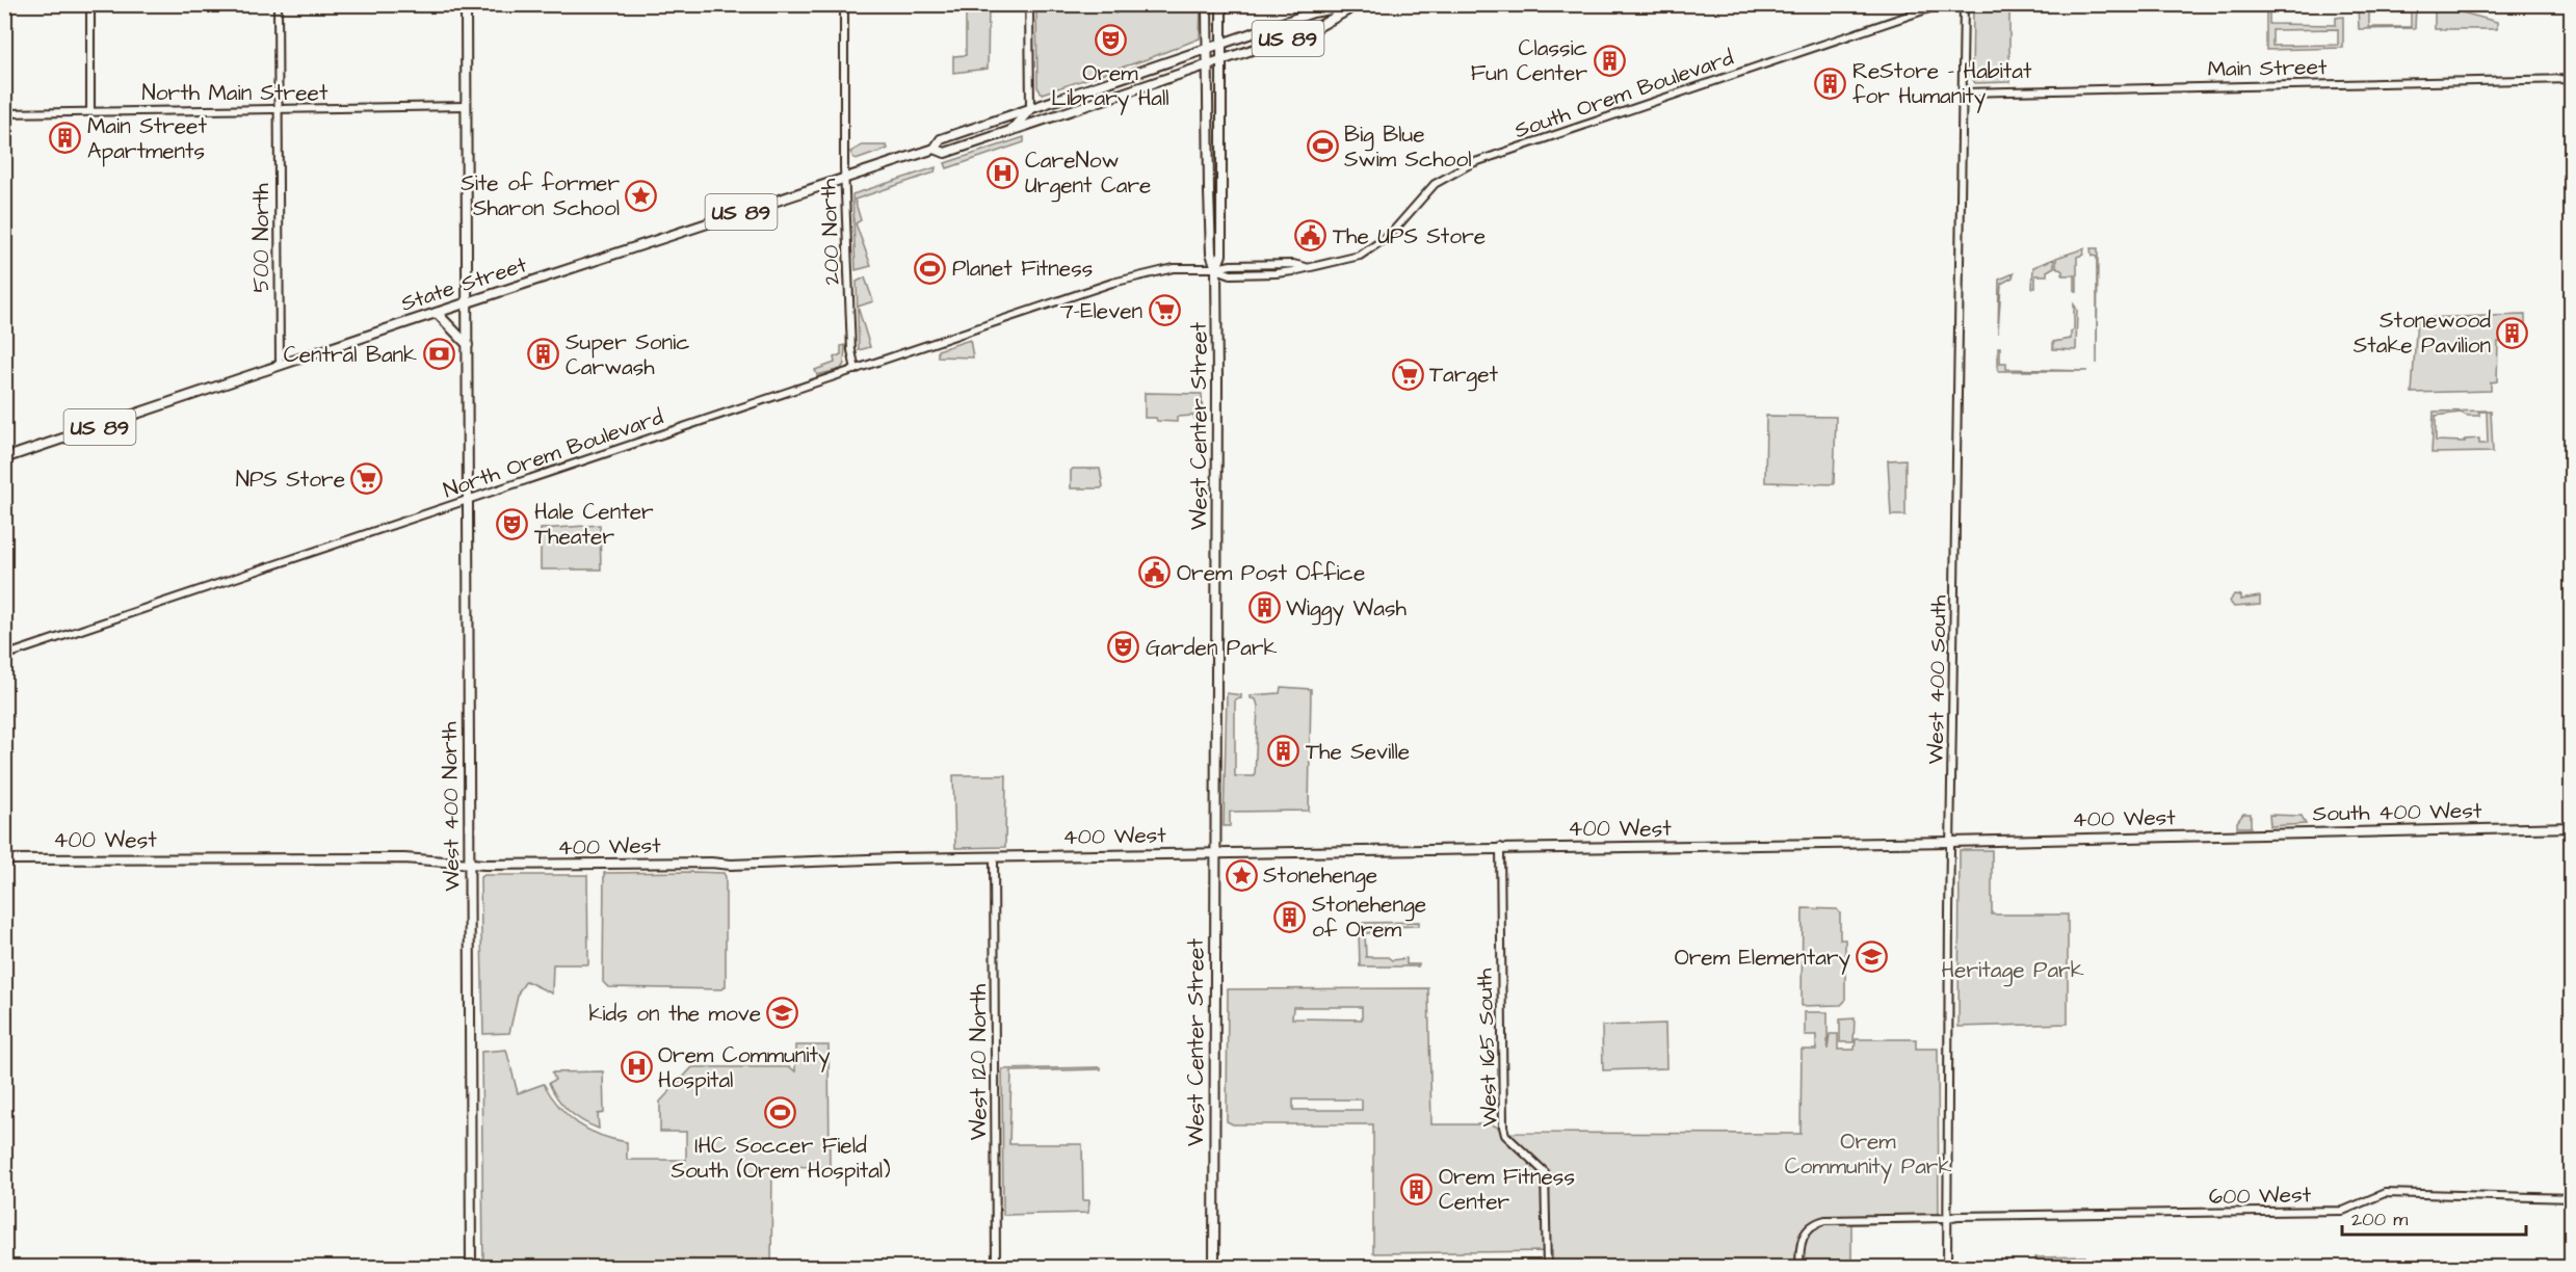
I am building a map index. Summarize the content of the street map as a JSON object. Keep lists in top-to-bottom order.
{
  "streets": {
    "main road": [
      "US 89",
      "State Street",
      "West Center Street",
      "West 400 North",
      "South 400 West",
      "400 West"
    ],
    "street": [
      "Main Street",
      "North Main Street",
      "South Orem Boulevard",
      "200 North",
      "500 North",
      "North Orem Boulevard",
      "West 400 South",
      "West 165 South",
      "West 120 North",
      "600 West"
    ]
  },
  "crossings": [
    ["Main Street", "West 400 South"],
    ["North Main Street", "500 North"],
    ["North Main Street", "West 400 North"],
    ["South Orem Boulevard", "West Center Street"],
    ["South Orem Boulevard", "North Orem Boulevard"],
    ["200 North", "State Street"],
    ["200 North", "North Orem Boulevard"],
    ["500 North", "State Street"],
    ["State Street", "West Center Street"],
    ["State Street", "West 400 North"],
    ["West Center Street", "North Orem Boulevard"],
    ["West Center Street", "400 West"],
    ["North Orem Boulevard", "West 400 North"],
    ["West 400 South", "400 West"],
    ["West 400 South", "600 West"],
    ["West 400 North", "400 West"],
    ["South 400 West", "400 West"],
    ["400 West", "West 165 South"],
    ["400 West", "West 120 North"]
  ],
  "parks": ["Heritage Park", "Orem Community Park"],
  "places": {
    "theatre": ["Orem Library Hall", "Hale Center Theater", "Garden Park"],
    "building": [
      "Classic Fun Center",
      "ReStore - Habitat for Humanity",
      "Main Street Apartments",
      "Stonewood Stake Pavilion",
      "Super Sonic Carwash",
      "Wiggy Wash",
      "The Seville",
      "Stonehenge of Orem",
      "Orem Fitness Center"
    ],
    "sports": ["Big Blue Swim School", "Planet Fitness", "IHC Soccer Field South (Orem Hospital)"],
    "hospital": ["CareNow Urgent Care", "Orem Community Hospital"],
    "place": ["Site of former Sharon School", "Stonehenge"],
    "public building": ["The UPS Store", "Orem Post Office"],
    "supermarket": ["7-Eleven", "Target", "NPS Store"],
    "bank": ["Central Bank"],
    "school or university": ["Orem Elementary", "kids on the move"]
  },
  "scale_bar": "200 m"
}
